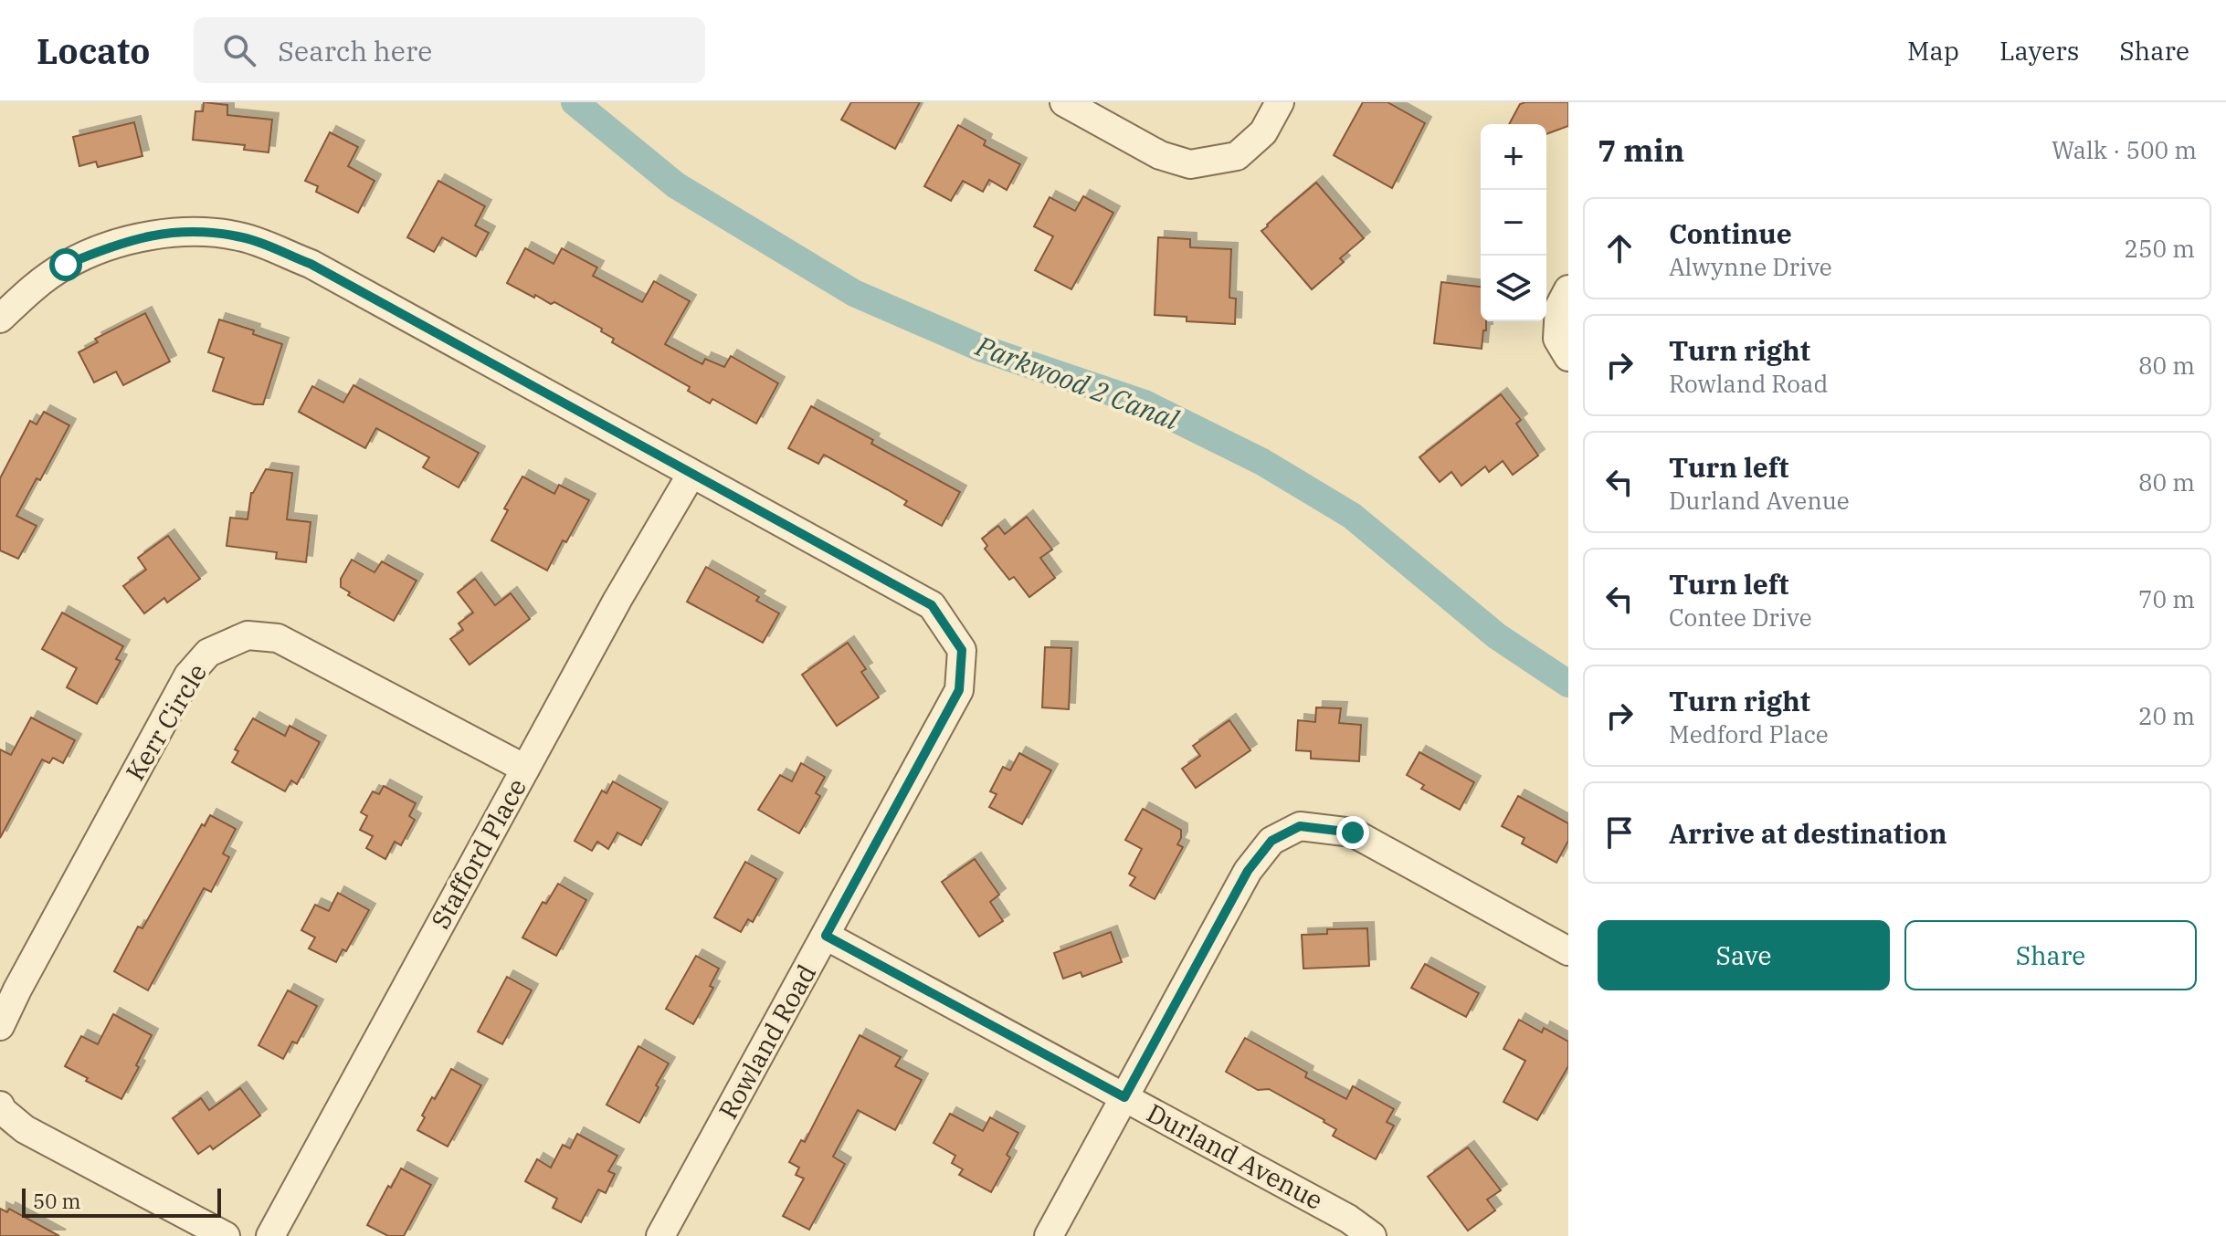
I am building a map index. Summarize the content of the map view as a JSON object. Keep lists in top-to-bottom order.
{
  "streets": {
    "street": [
      "Kerr Circle",
      "Stafford Place",
      "Rowland Road",
      "Durland Avenue"
    ]
  },
  "crossings": [
    ["Kerr Circle", "Stafford Place"],
    ["Stafford Place", "Rowland Road"],
    ["Rowland Road", "Durland Avenue"]
  ],
  "water": ["Parkwood 2 Canal"],
  "scale_bar": "50 m",
  "page": {
    "header": "Locato",
    "search": "Search here",
    "nav": ["Map", "Layers", "Share"],
    "heading": ["7 min", "Walk · 500 m"],
    "map_buttons": ["+", "−"],
    "list": [
      ["Continue", "Alwynne Drive", "250 m"],
      ["Turn right", "Rowland Road", "80 m"],
      ["Turn left", "Durland Avenue", "80 m"],
      ["Turn left", "Contee Drive", "70 m"],
      ["Turn right", "Medford Place", "20 m"],
      "Arrive at destination"
    ],
    "buttons": ["Save", "Share"],
    "scale": "50 m"
  }
}
